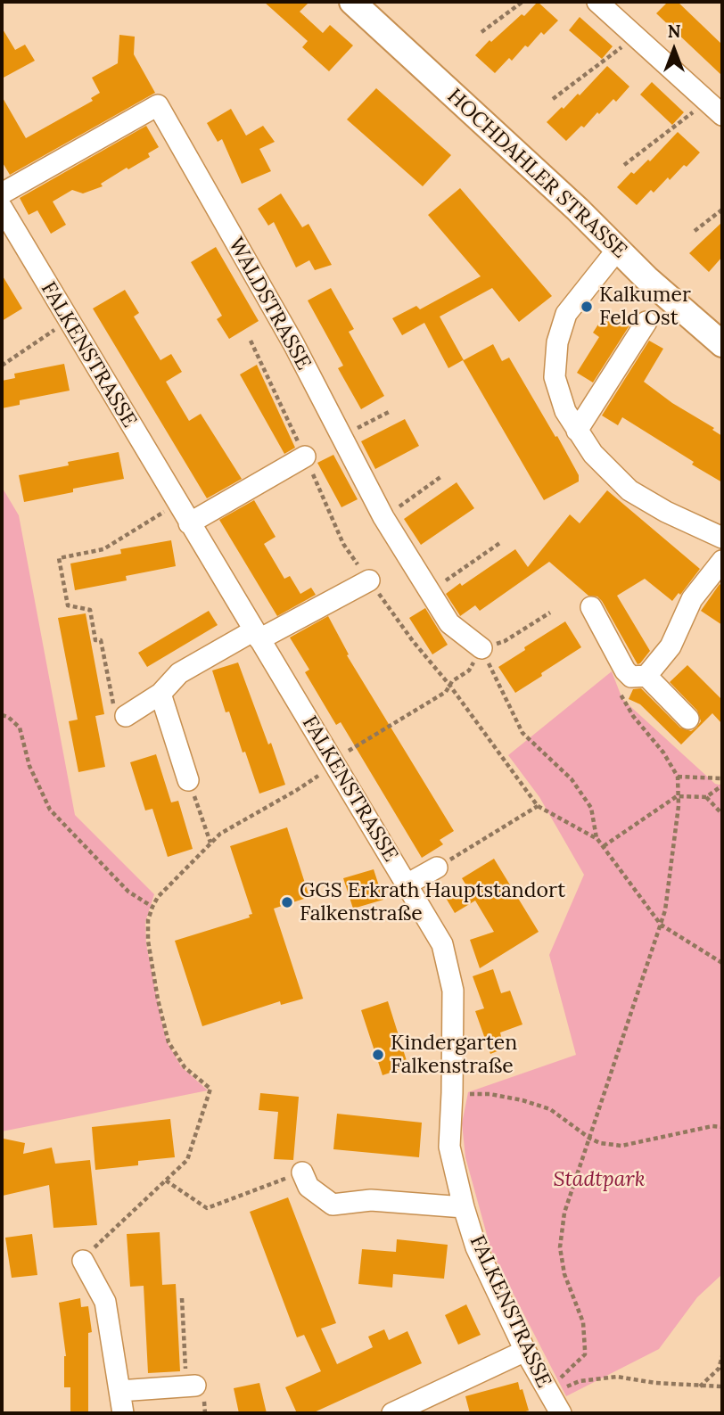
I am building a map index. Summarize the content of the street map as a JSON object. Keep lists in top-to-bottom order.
{
  "streets": {
    "main road": ["HOCHDAHLER STRASSE"],
    "street": ["WALDSTRASSE", "FALKENSTRASSE"]
  },
  "parks": ["Stadtpark"],
  "places": ["Kalkumer Feld Ost", "GGS Erkrath Hauptstandort Falkenstraße", "Kindergarten Falkenstraße"],
  "north": "top"
}
